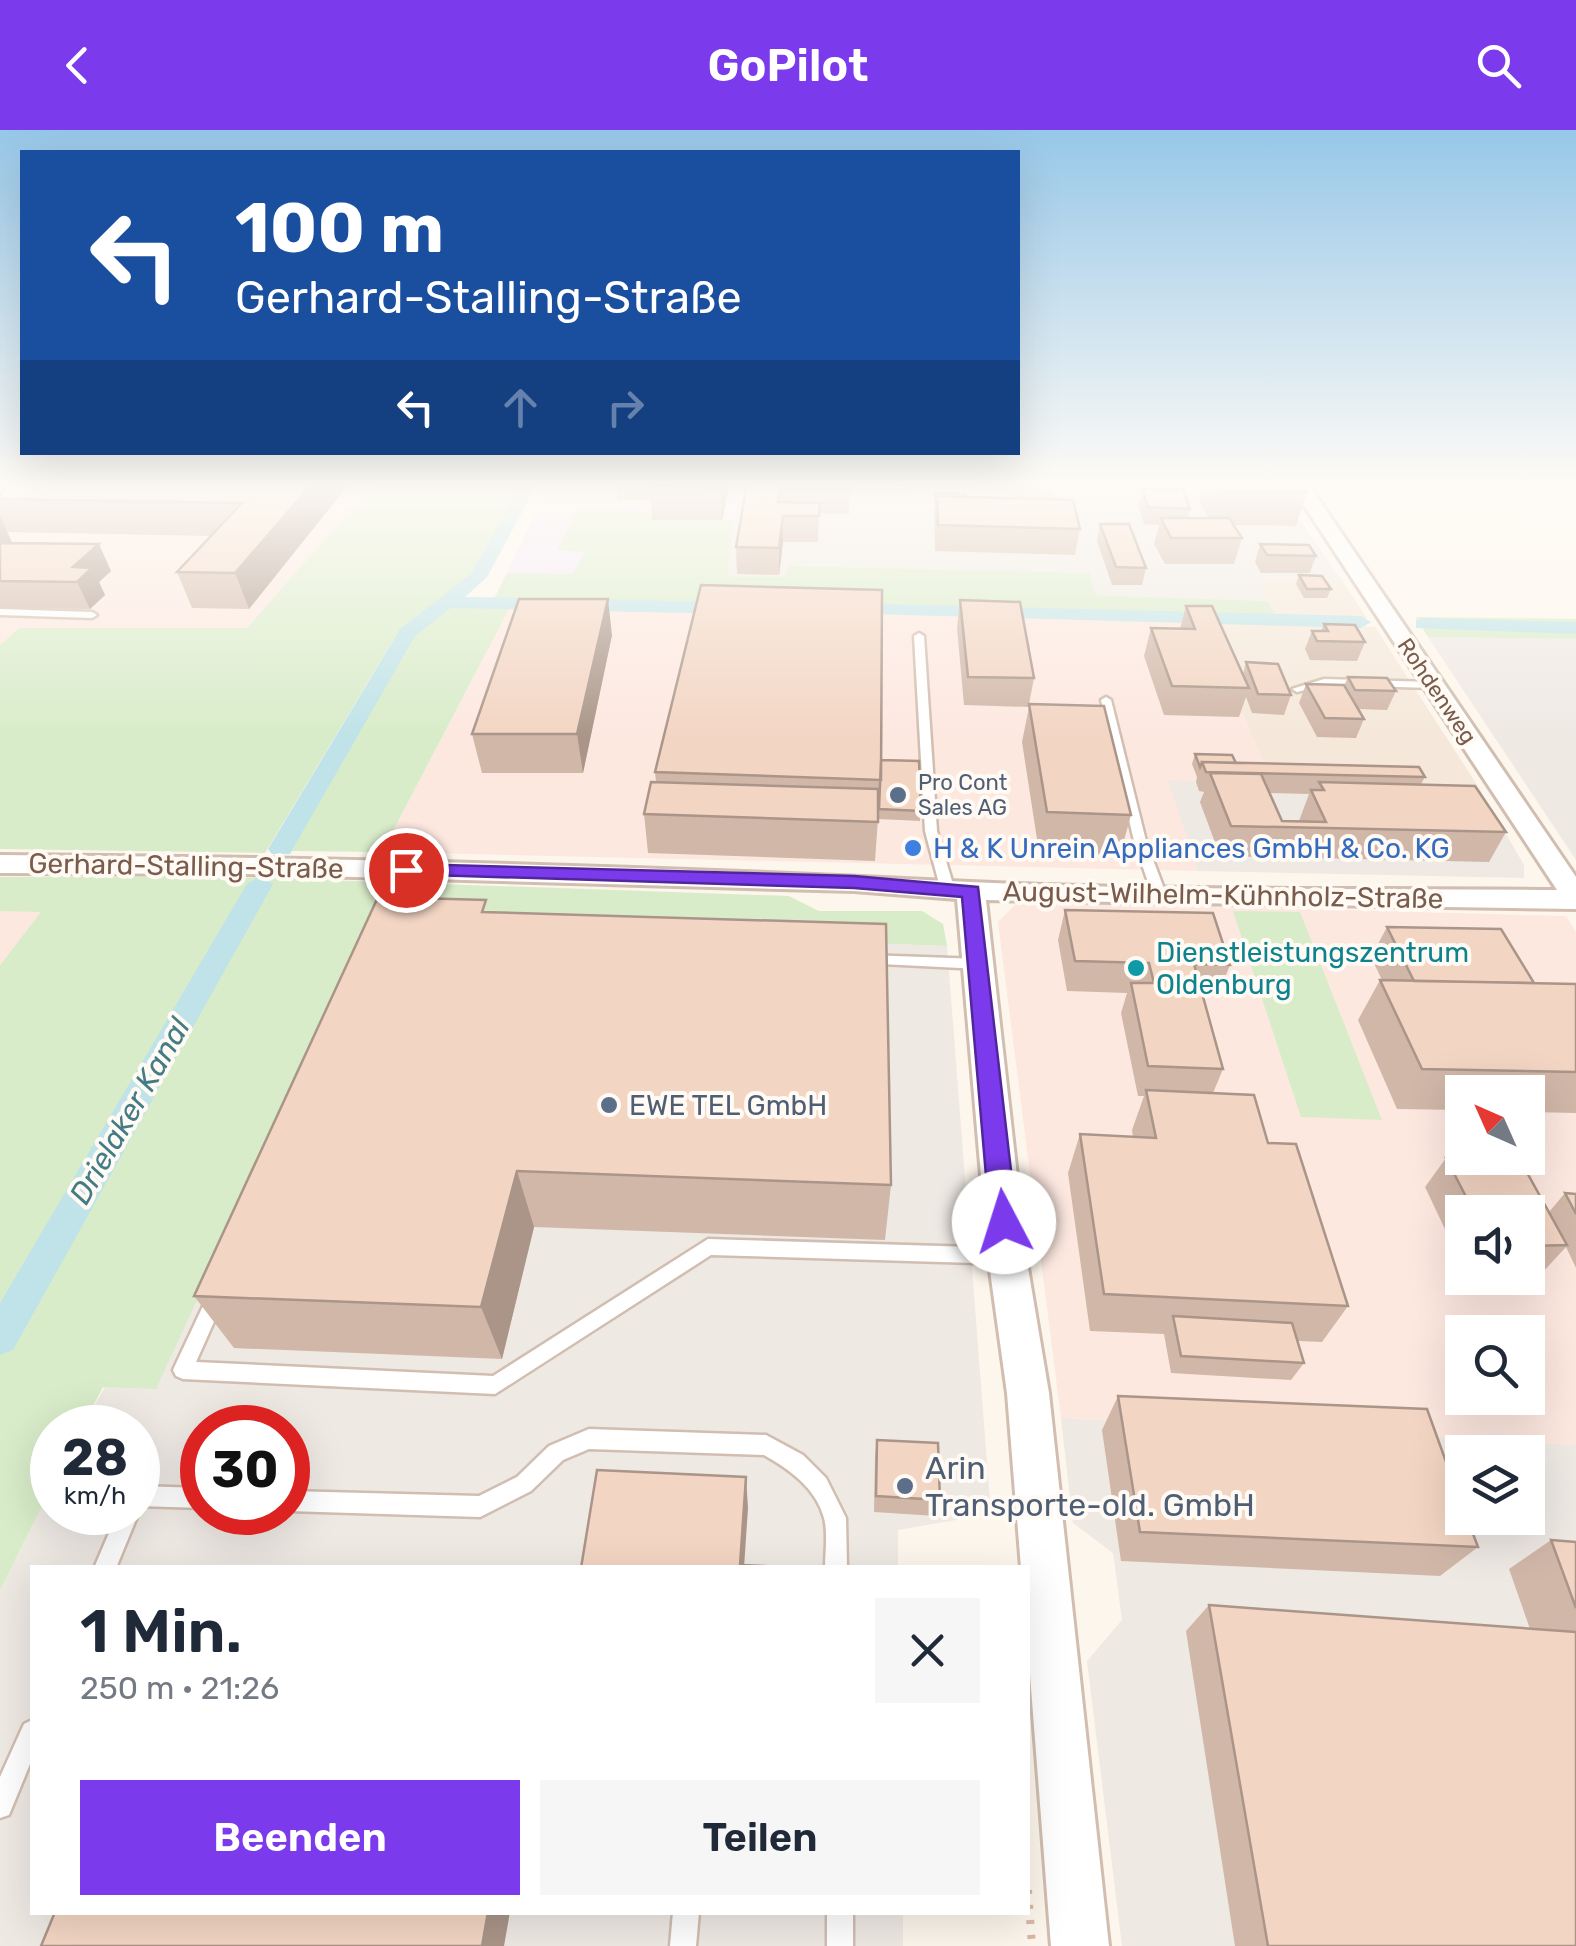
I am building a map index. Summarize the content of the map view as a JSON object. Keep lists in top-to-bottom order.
{
  "streets": {
    "street": ["Rohdenweg", "Gerhard-Stalling-Straße", "August-Wilhelm-Kühnholz-Straße"]
  },
  "crossings": [
    ["Rohdenweg", "August-Wilhelm-Kühnholz-Straße"],
    ["Gerhard-Stalling-Straße", "August-Wilhelm-Kühnholz-Straße"]
  ],
  "water": ["Drielaker Kanal"],
  "places": [
    "Pro Cont Sales AG",
    "H & K Unrein Appliances GmbH & Co. KG",
    "Dienstleistungszentrum Oldenburg",
    "EWE TEL GmbH",
    "Arin Transporte-old. GmbH"
  ],
  "north": "top left",
  "page": {
    "header": "GoPilot",
    "turn": ["100 m", "Gerhard-Stalling-Straße"],
    "speed": "28 km/h",
    "limit": "30",
    "heading": ["1 Min.", "250 m · 21:26"],
    "buttons": ["Beenden", "Teilen"]
  }
}
